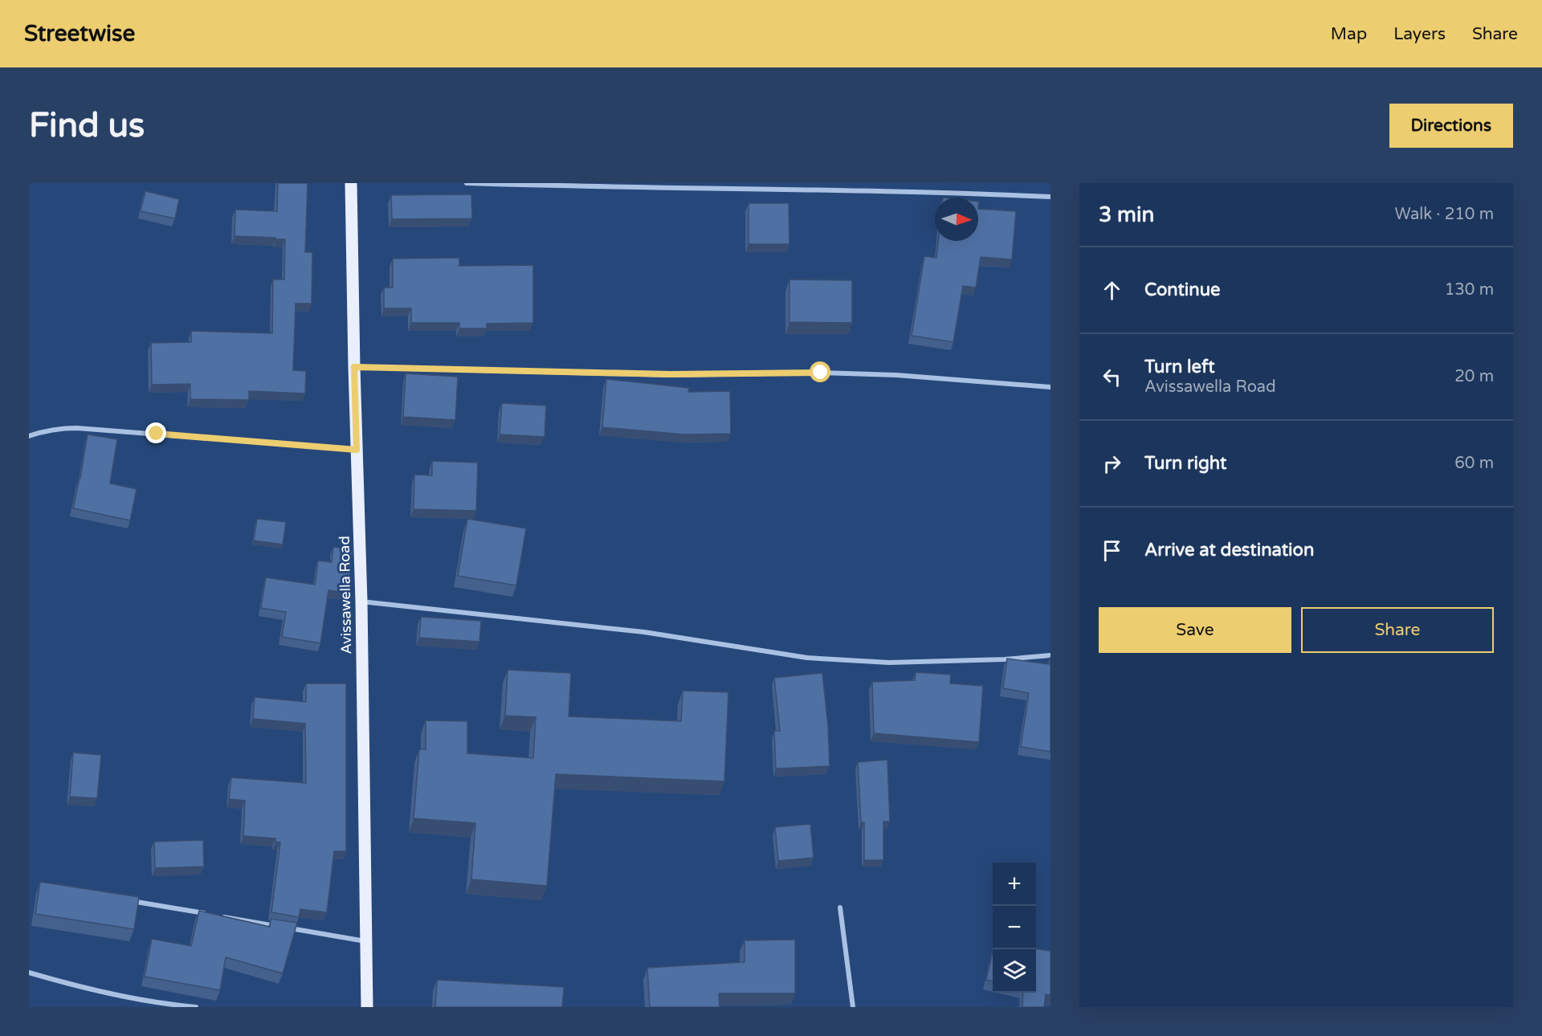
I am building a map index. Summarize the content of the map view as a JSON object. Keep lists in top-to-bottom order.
{
  "streets": {
    "main road": ["Avissawella Road"]
  },
  "north": "right",
  "page": {
    "header": "Streetwise",
    "nav": ["Map", "Layers", "Share"],
    "buttons": [
      "Directions",
      ["Save", "Share"]
    ],
    "title": "Find us",
    "heading": ["3 min", "Walk · 210 m"],
    "list": [
      ["Continue", "130 m"],
      ["Turn left", "Avissawella Road", "20 m"],
      ["Turn right", "60 m"],
      "Arrive at destination"
    ],
    "map_buttons": ["+", "−"]
  }
}
